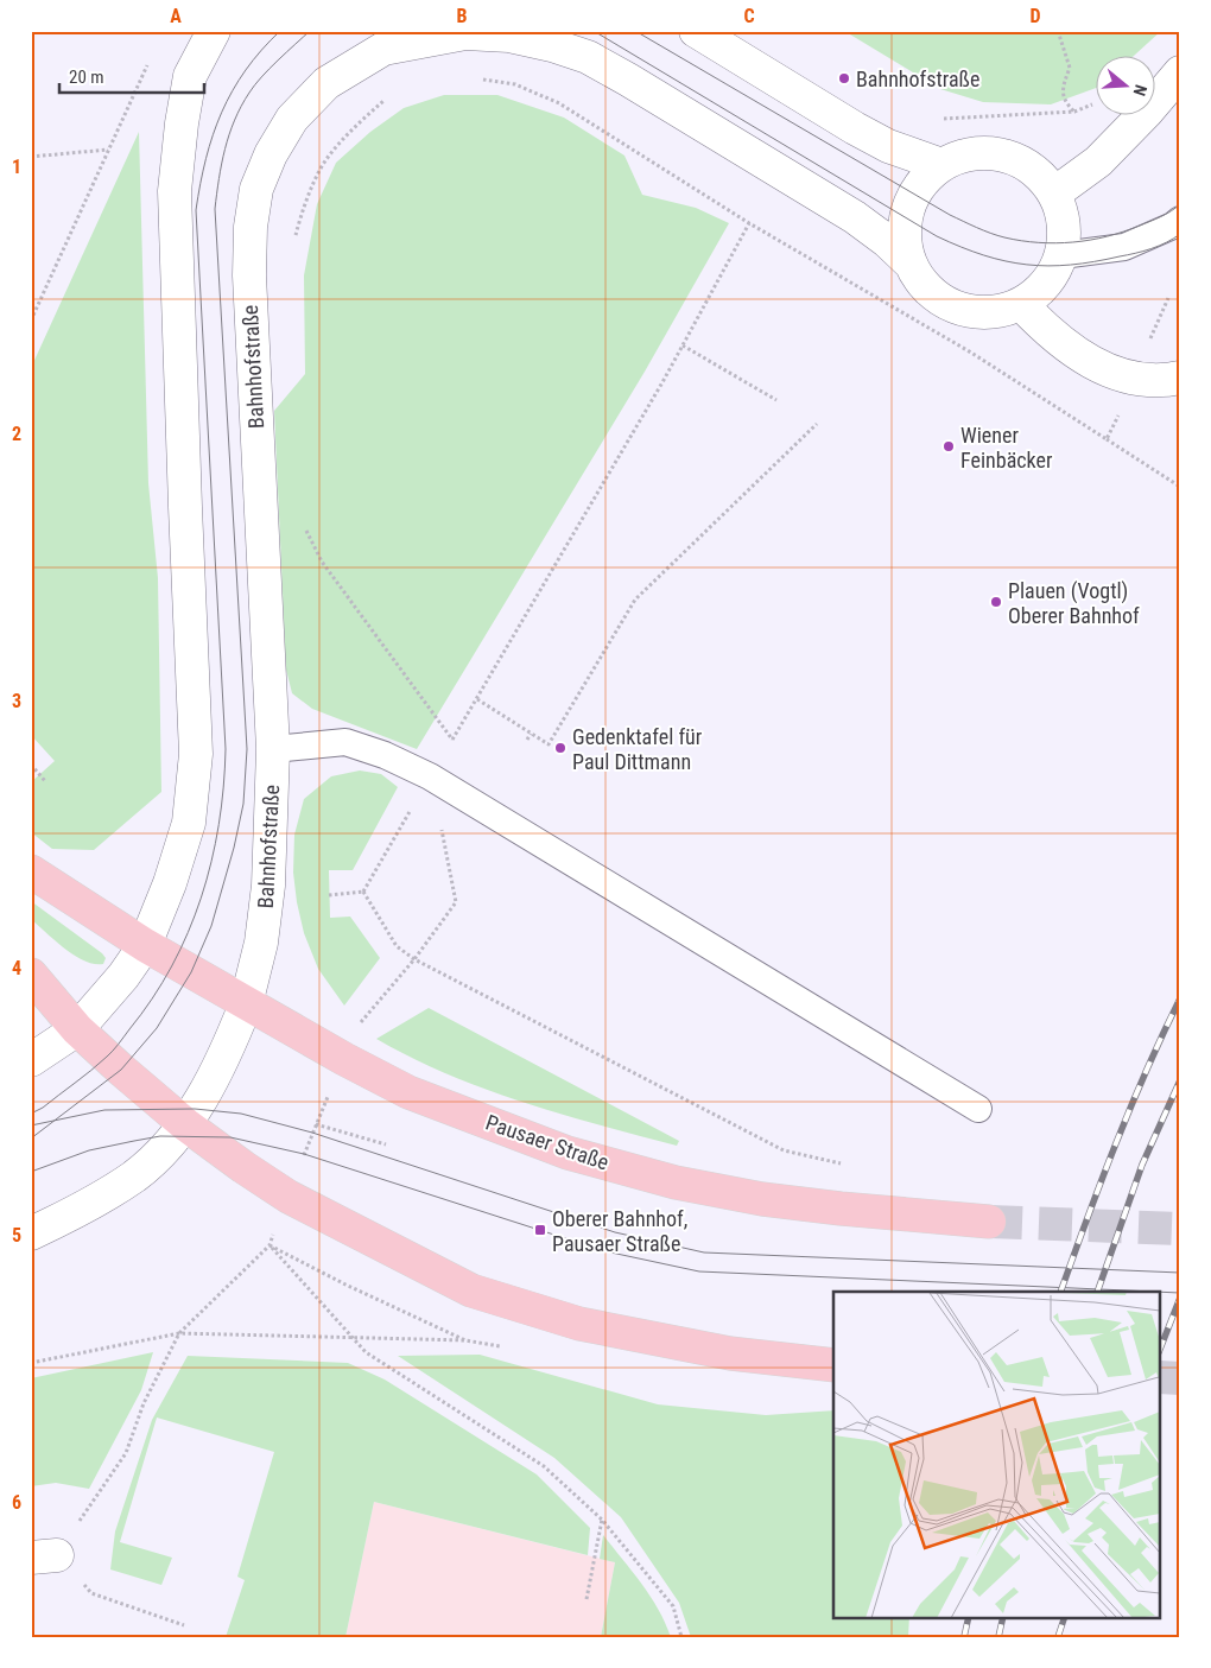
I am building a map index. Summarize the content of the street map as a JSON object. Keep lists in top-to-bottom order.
{
  "streets": {
    "main road": ["Pausaer Straße"],
    "street": ["Bahnhofstraße"]
  },
  "crossings": [
    ["Bahnhofstraße", "Pausaer Straße"]
  ],
  "places": {
    "other": [
      "Bahnhofstraße",
      "Wiener Feinbäcker",
      "Plauen (Vogtl) Oberer Bahnhof",
      "Gedenktafel für Paul Dittmann"
    ],
    "transit": ["Oberer Bahnhof, Pausaer Straße"]
  },
  "scale_bar": "20 m",
  "north": "right",
  "grid": {
    "columns": [
      "A",
      "B",
      "C",
      "D"
    ],
    "rows": [
      "1",
      "2",
      "3",
      "4",
      "5",
      "6"
    ]
  }
}
